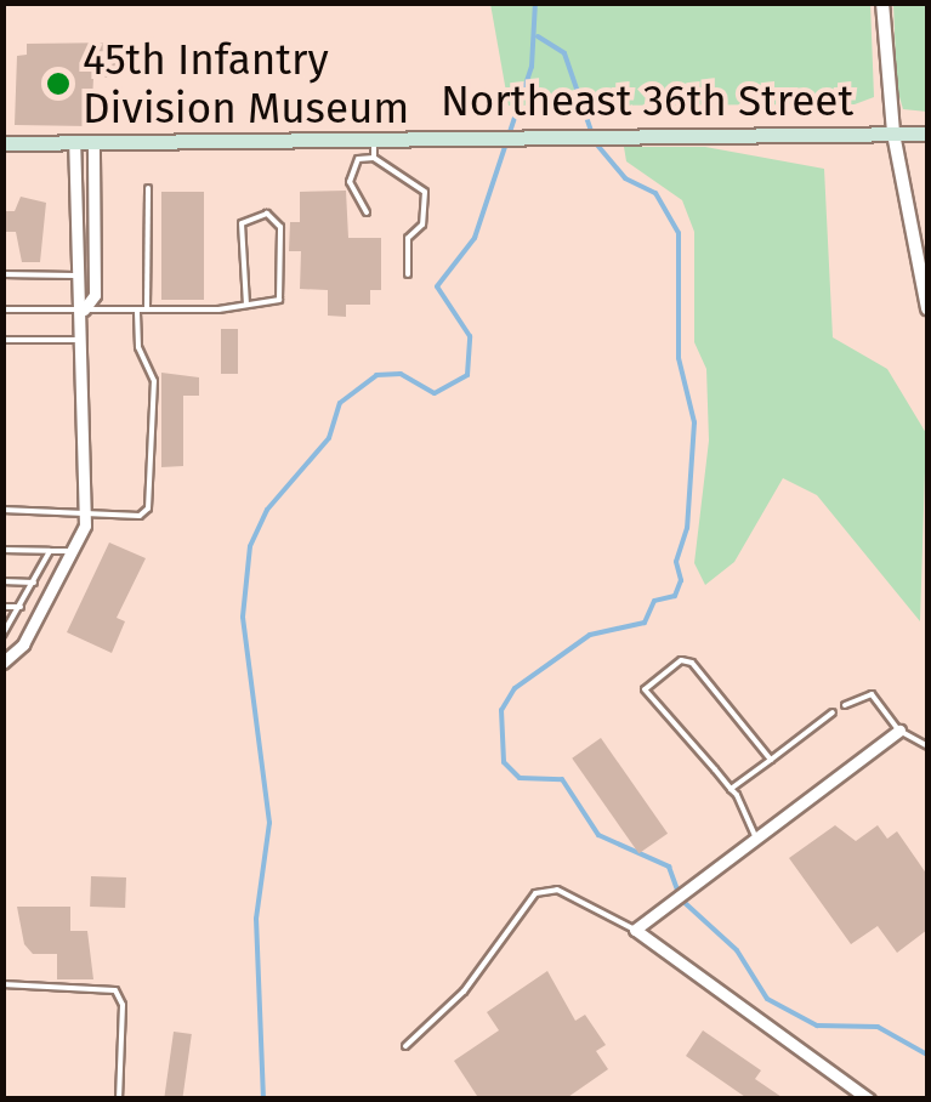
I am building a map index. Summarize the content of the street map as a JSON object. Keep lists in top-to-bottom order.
{
  "streets": {
    "main road": ["Northeast 36th Street"]
  },
  "places": ["45th Infantry Division Museum"]
}
